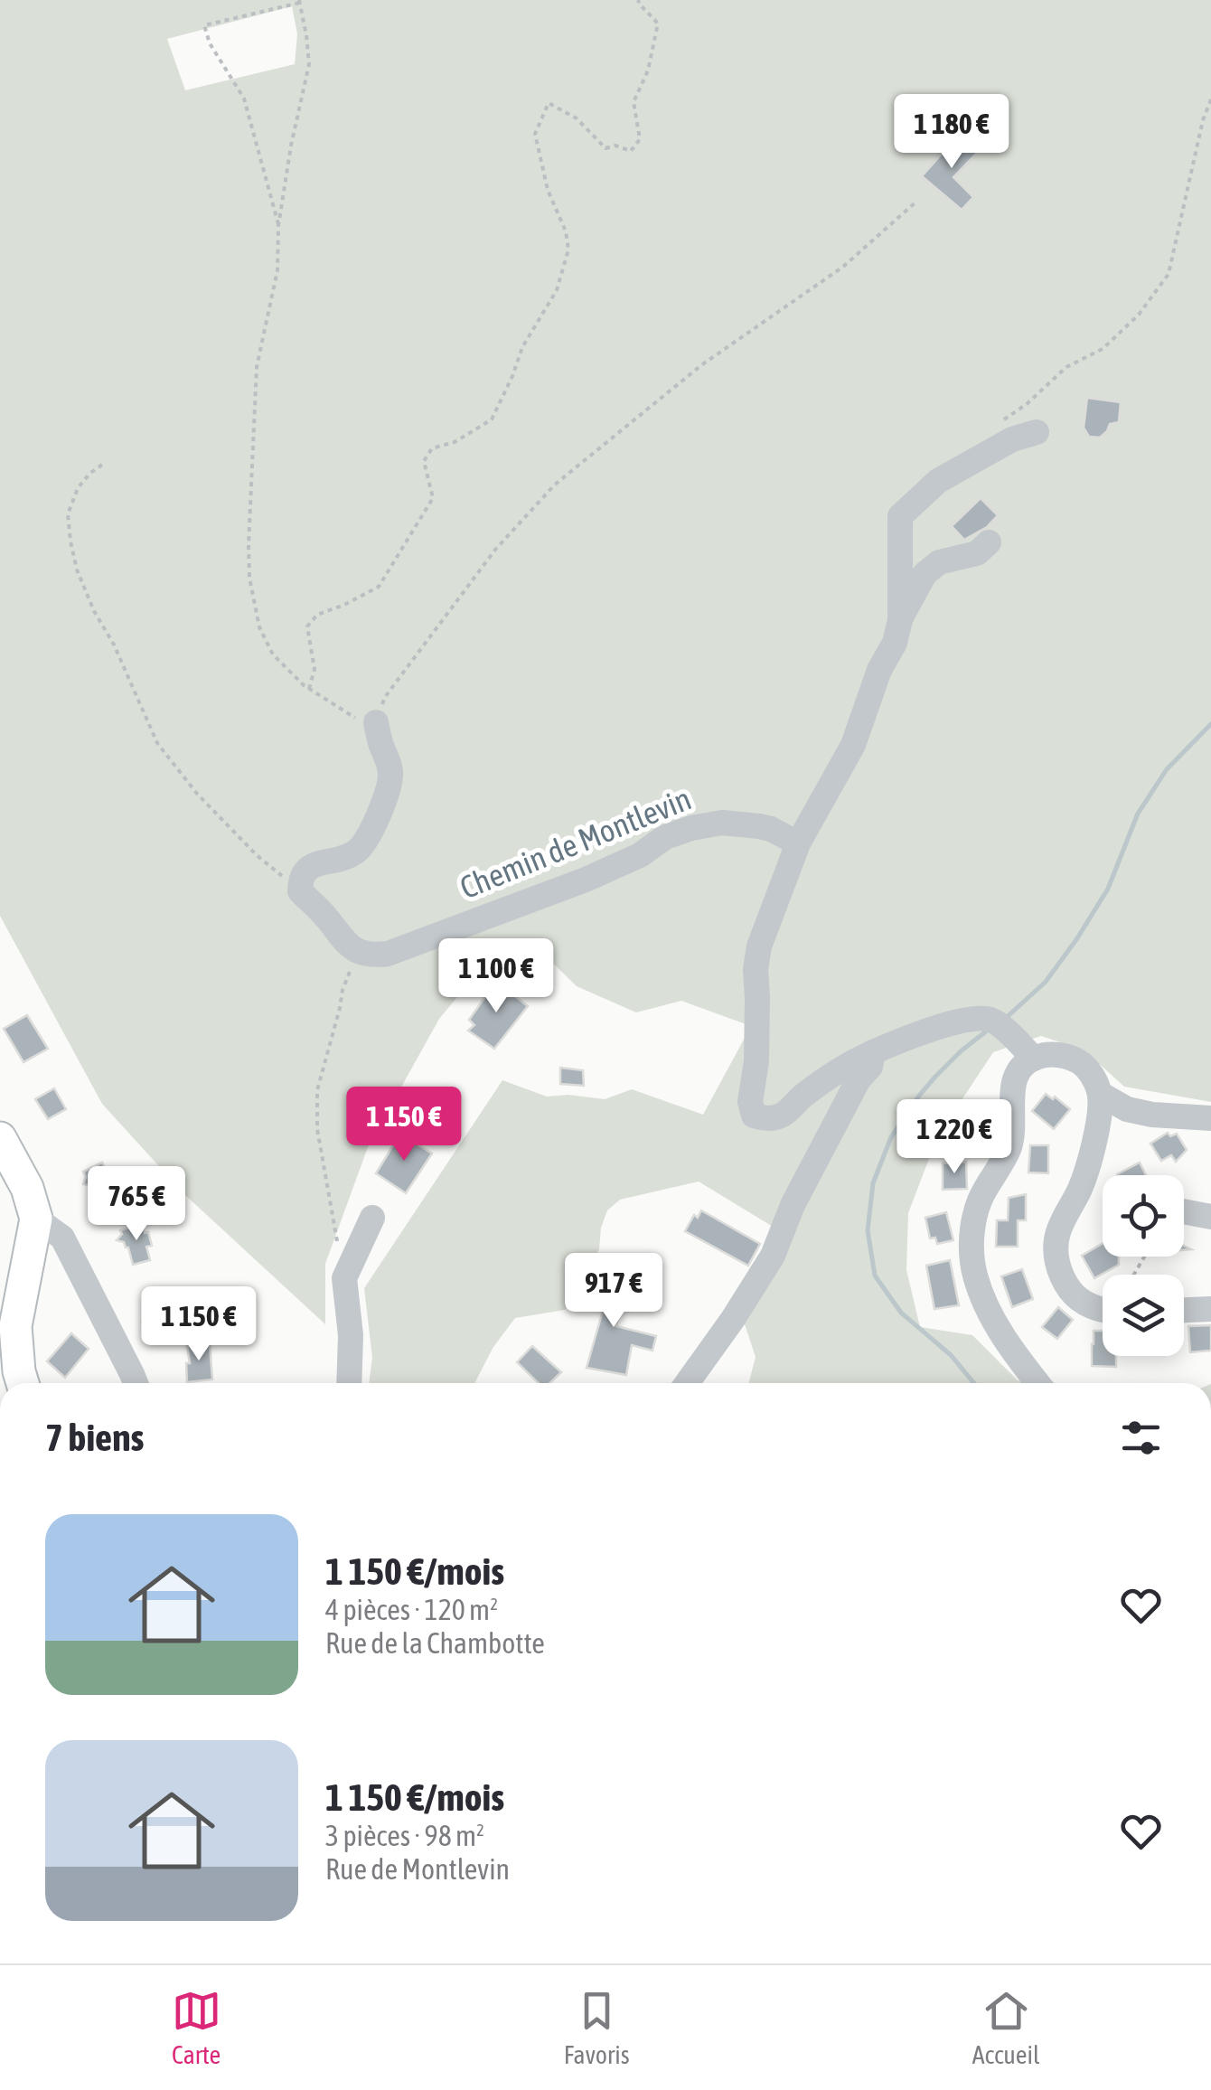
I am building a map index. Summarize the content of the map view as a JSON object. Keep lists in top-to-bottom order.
{
  "streets": {
    "street": ["Chemin de Montlevin"]
  },
  "page": {
    "price": [
      "1 180 €",
      "1 100 €",
      "1 150 €",
      "1 220 €",
      "765 €",
      "917 €",
      "1 150 €"
    ],
    "heading": "7 biens",
    "list": [
      {
        "name": "1 150 €/mois",
        "note": "4 pièces · 120 m² · Rue de la Chambotte"
      },
      {
        "name": "1 150 €/mois",
        "note": "3 pièces · 98 m² · Rue de Montlevin"
      }
    ],
    "tabs": ["Carte", "Favoris", "Accueil"]
  }
}
